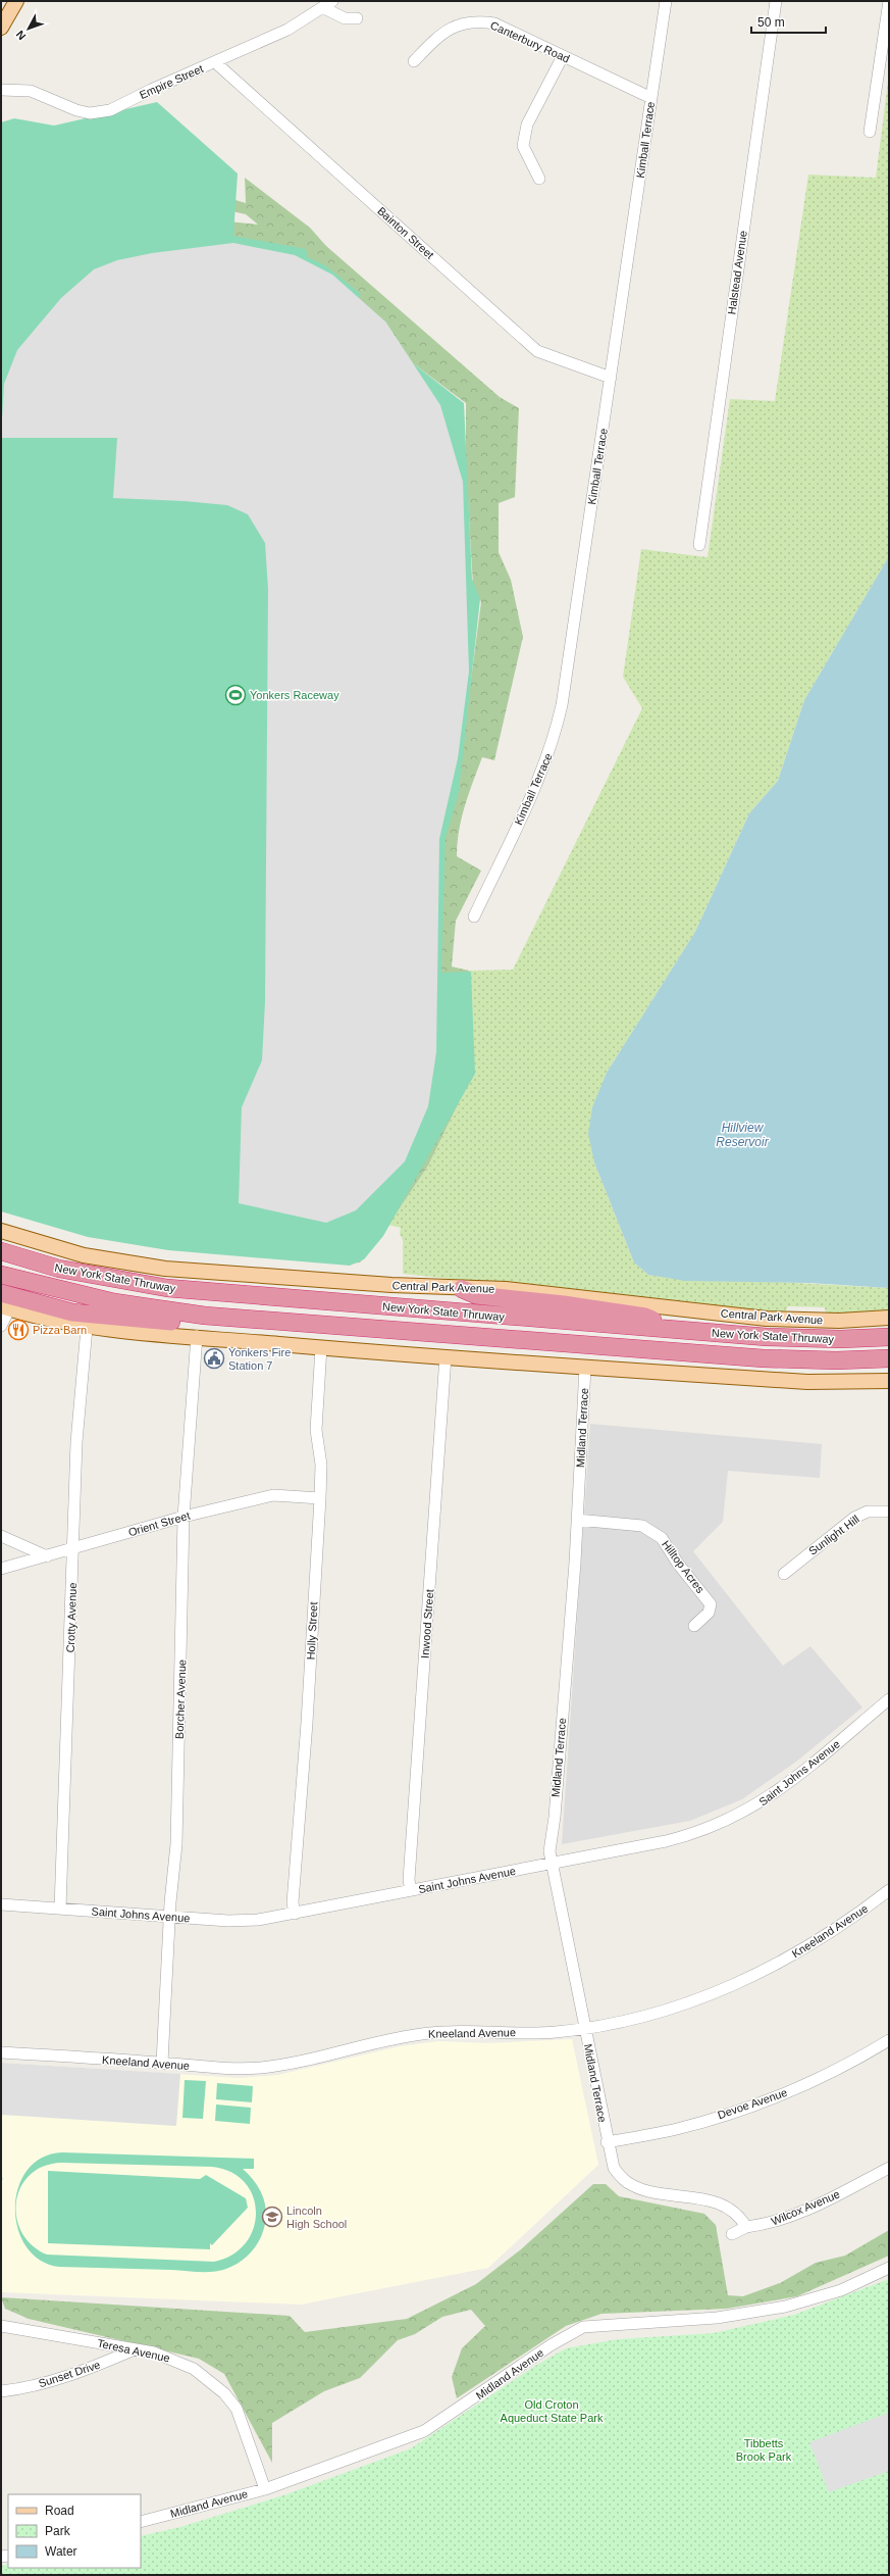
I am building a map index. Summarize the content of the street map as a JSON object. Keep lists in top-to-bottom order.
{
  "streets": {
    "highway": ["New York State Thruway"],
    "main road": ["Central Park Avenue"],
    "street": [
      "Canterbury Road",
      "Empire Street",
      "Kimball Terrace",
      "Bainton Street",
      "Halstead Avenue",
      "Midland Terrace",
      "Orient Street",
      "Sunlight Hill",
      "Hilltop Acres",
      "Crotty Avenue",
      "Inwood Street",
      "Holly Street",
      "Borcher Avenue",
      "Saint Johns Avenue",
      "Kneeland Avenue",
      "Devoe Avenue",
      "Wilcox Avenue",
      "Teresa Avenue",
      "Sunset Drive",
      "Midland Avenue"
    ]
  },
  "crossings": [
    ["Canterbury Road", "Kimball Terrace"],
    ["Empire Street", "Bainton Street"],
    ["Kimball Terrace", "Bainton Street"],
    ["Midland Terrace", "Hilltop Acres"],
    ["Midland Terrace", "Saint Johns Avenue"],
    ["Midland Terrace", "Kneeland Avenue"],
    ["Midland Terrace", "Devoe Avenue"],
    ["Orient Street", "Crotty Avenue"],
    ["Orient Street", "Holly Street"],
    ["Orient Street", "Borcher Avenue"],
    ["Crotty Avenue", "Saint Johns Avenue"],
    ["Inwood Street", "Saint Johns Avenue"],
    ["Holly Street", "Saint Johns Avenue"],
    ["Borcher Avenue", "Saint Johns Avenue"],
    ["Borcher Avenue", "Kneeland Avenue"],
    ["Teresa Avenue", "Sunset Drive"],
    ["Teresa Avenue", "Midland Avenue"]
  ],
  "water": ["Hillview Reservoir"],
  "parks": ["Old Croton Aqueduct State Park", "Tibbetts Brook Park"],
  "places": {
    "sports": ["Yonkers Raceway"],
    "restaurant": ["Pizza Barn"],
    "public building": ["Yonkers Fire Station 7"],
    "school or university": ["Lincoln High School"]
  },
  "legend": ["Road", "Park", "Water"],
  "scale_bar": "50 m",
  "north": "bottom left"
}
